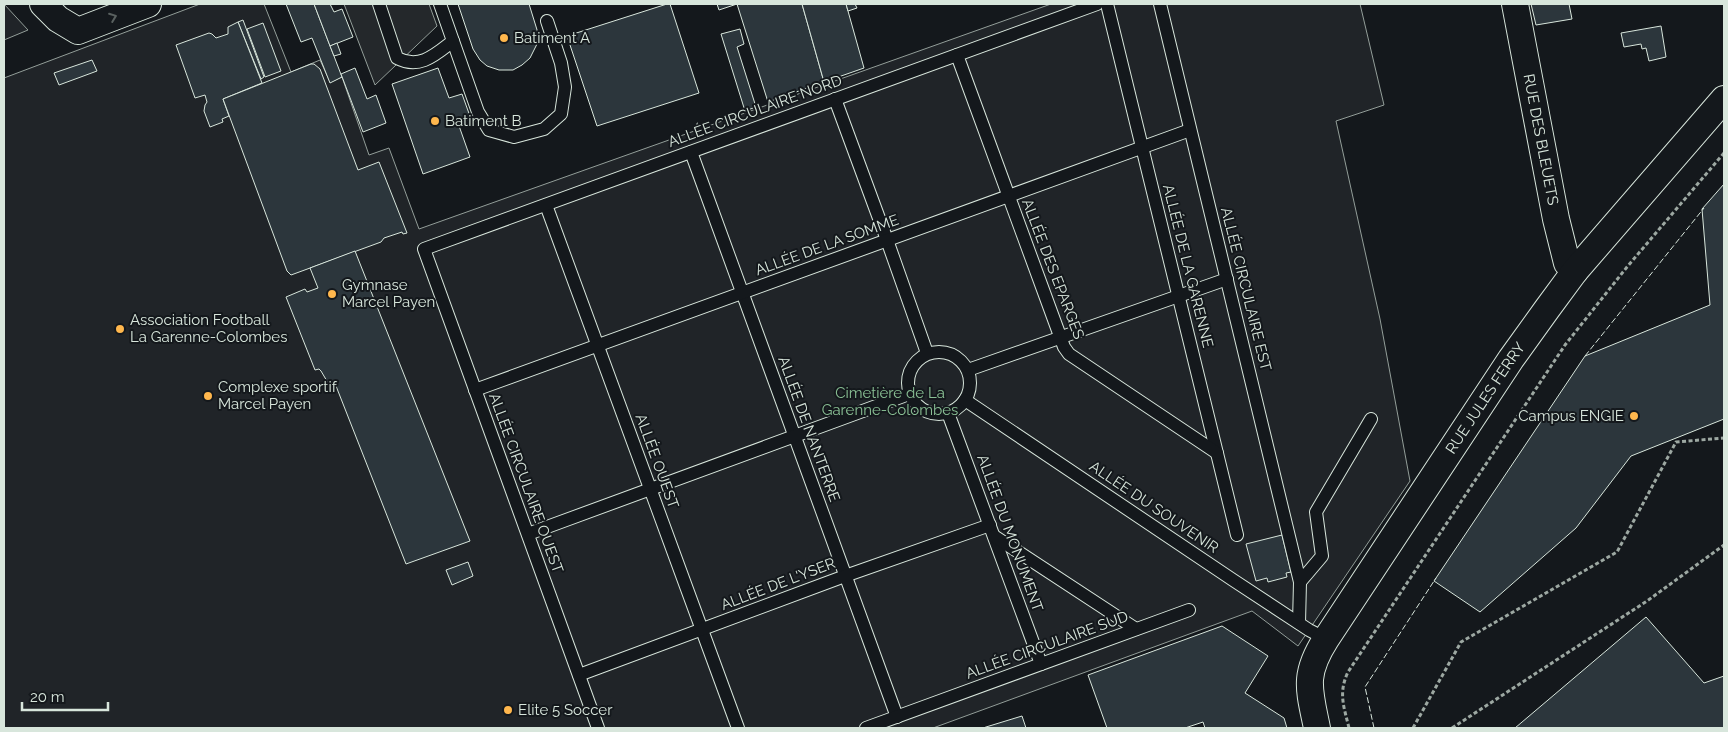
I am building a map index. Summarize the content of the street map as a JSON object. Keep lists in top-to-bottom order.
{
  "streets": {
    "street": ["RUE DES BLEUETS", "RUE JULES FERRY"],
    "lane": [
      "ALLÉE CIRCULAIRE NORD",
      "ALLÉE DE LA SOMME",
      "ALLÉE DE LA GARENNE",
      "ALLÉE DES EPARGES",
      "ALLÉE CIRCULAIRE EST",
      "ALLÉE DE NANTERRE",
      "ALLÉE OUEST",
      "ALLÉE CIRCULAIRE OUEST",
      "ALLÉE DU SOUVENIR",
      "ALLÉE DU MONUMENT",
      "ALLÉE DE L'YSER",
      "ALLÉE CIRCULAIRE SUD"
    ]
  },
  "crossings": [
    ["ALLÉE CIRCULAIRE NORD", "ALLÉE DES EPARGES"],
    ["ALLÉE CIRCULAIRE NORD", "ALLÉE DE NANTERRE"],
    ["ALLÉE CIRCULAIRE NORD", "ALLÉE OUEST"],
    ["ALLÉE CIRCULAIRE NORD", "ALLÉE CIRCULAIRE OUEST"],
    ["RUE DES BLEUETS", "RUE JULES FERRY"],
    ["ALLÉE DE LA SOMME", "ALLÉE DE LA GARENNE"],
    ["ALLÉE DE LA SOMME", "ALLÉE DES EPARGES"],
    ["ALLÉE DE LA SOMME", "ALLÉE CIRCULAIRE EST"],
    ["ALLÉE DE LA SOMME", "ALLÉE DE NANTERRE"],
    ["ALLÉE DE LA SOMME", "ALLÉE OUEST"],
    ["ALLÉE DE LA SOMME", "ALLÉE CIRCULAIRE OUEST"],
    ["ALLÉE DE LA GARENNE", "ALLÉE DES EPARGES"],
    ["ALLÉE CIRCULAIRE EST", "ALLÉE DU SOUVENIR"],
    ["RUE JULES FERRY", "ALLÉE DU SOUVENIR"],
    ["ALLÉE DE NANTERRE", "ALLÉE DE L'YSER"],
    ["ALLÉE DE NANTERRE", "ALLÉE CIRCULAIRE SUD"],
    ["ALLÉE OUEST", "ALLÉE DE L'YSER"],
    ["ALLÉE CIRCULAIRE OUEST", "ALLÉE DE L'YSER"],
    ["ALLÉE DU SOUVENIR", "ALLÉE DU MONUMENT"],
    ["ALLÉE DU MONUMENT", "ALLÉE DE L'YSER"],
    ["ALLÉE DU MONUMENT", "ALLÉE CIRCULAIRE SUD"]
  ],
  "parks": ["Cimetière de La Garenne-Colombes"],
  "places": [
    "Batiment A",
    "Batiment B",
    "Gymnase Marcel Payen",
    "Association Football La Garenne-Colombes",
    "Complexe sportif Marcel Payen",
    "Campus ENGIE",
    "Elite 5 Soccer"
  ],
  "scale_bar": "20 m"
}
